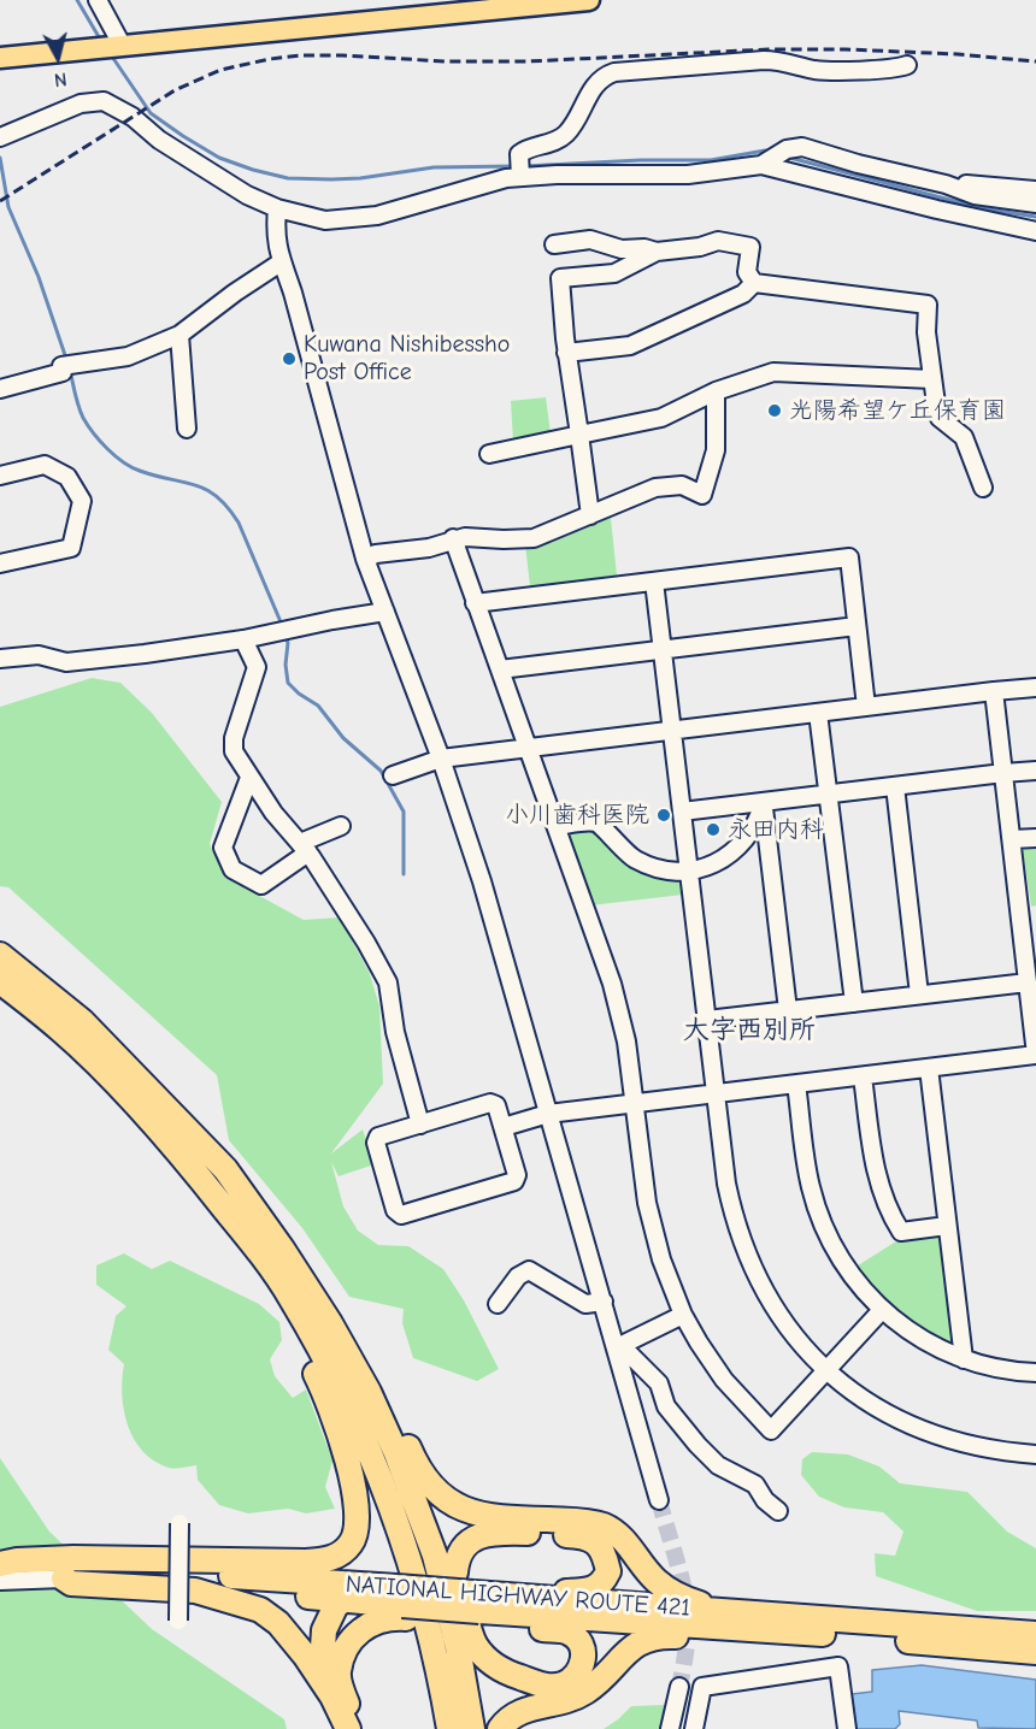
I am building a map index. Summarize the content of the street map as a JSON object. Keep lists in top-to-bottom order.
{
  "streets": {
    "highway": ["NATIONAL HIGHWAY ROUTE 421"]
  },
  "districts": ["大字西別所"],
  "places": [
    "Kuwana Nishibessho Post Office",
    "光陽希望ケ丘保育園",
    "小川歯科医院",
    "永田内科"
  ],
  "north": "bottom"
}
